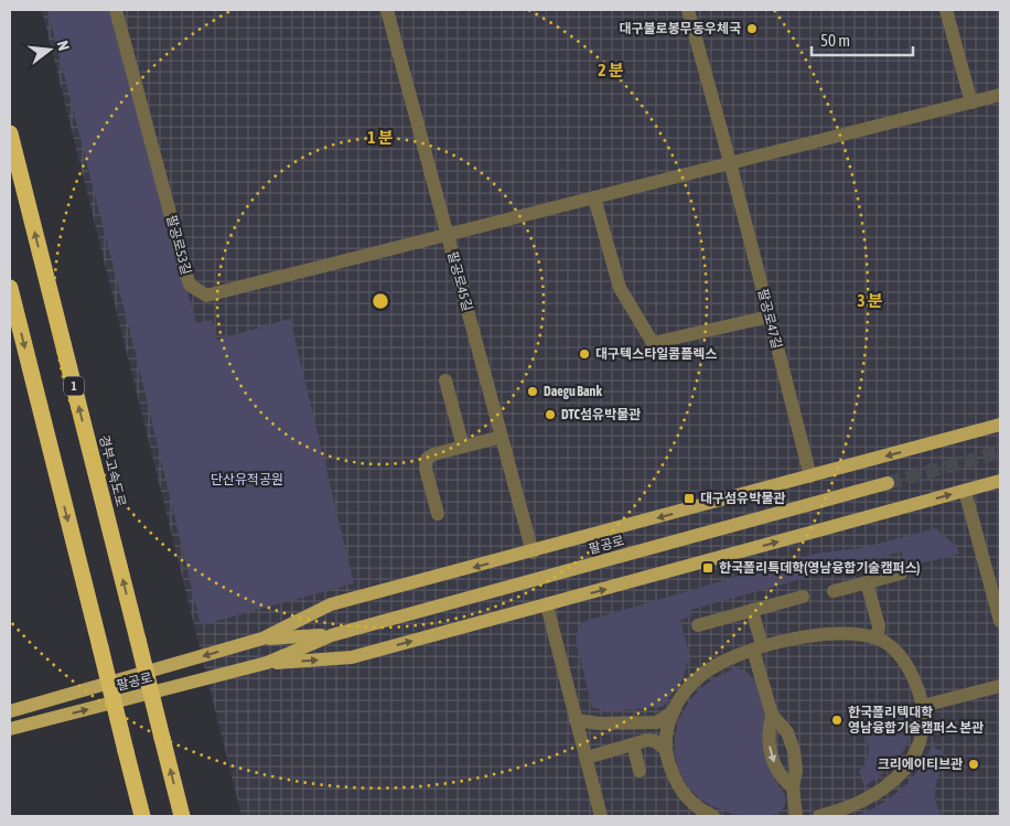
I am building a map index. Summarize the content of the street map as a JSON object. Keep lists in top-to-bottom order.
{
  "streets": {
    "highway": ["1", "경부고속도로"],
    "main road": ["팔공로"],
    "street": ["팔공로53길", "팔공로45길", "팔공로47길"]
  },
  "crossings": [
    ["팔공로53길", "팔공로45길"],
    ["팔공로53길", "팔공로47길"]
  ],
  "parks": ["단산유적공원"],
  "places": {
    "other": [
      "대구불로봉무동우체국",
      "대구텍스타일콤플렉스",
      "Daegu Bank",
      "DTC섬유박물관",
      "한국폴리텍대학 영남융합기술캠퍼스 본관",
      "크리에이티브관"
    ],
    "transit": ["대구섬유박물관", "한국폴리특데학(영남융합기술캠퍼스)"]
  },
  "scale_bar": "50 m",
  "north": "right",
  "rings": ["2 분", "1 분", "3 분"]
}
